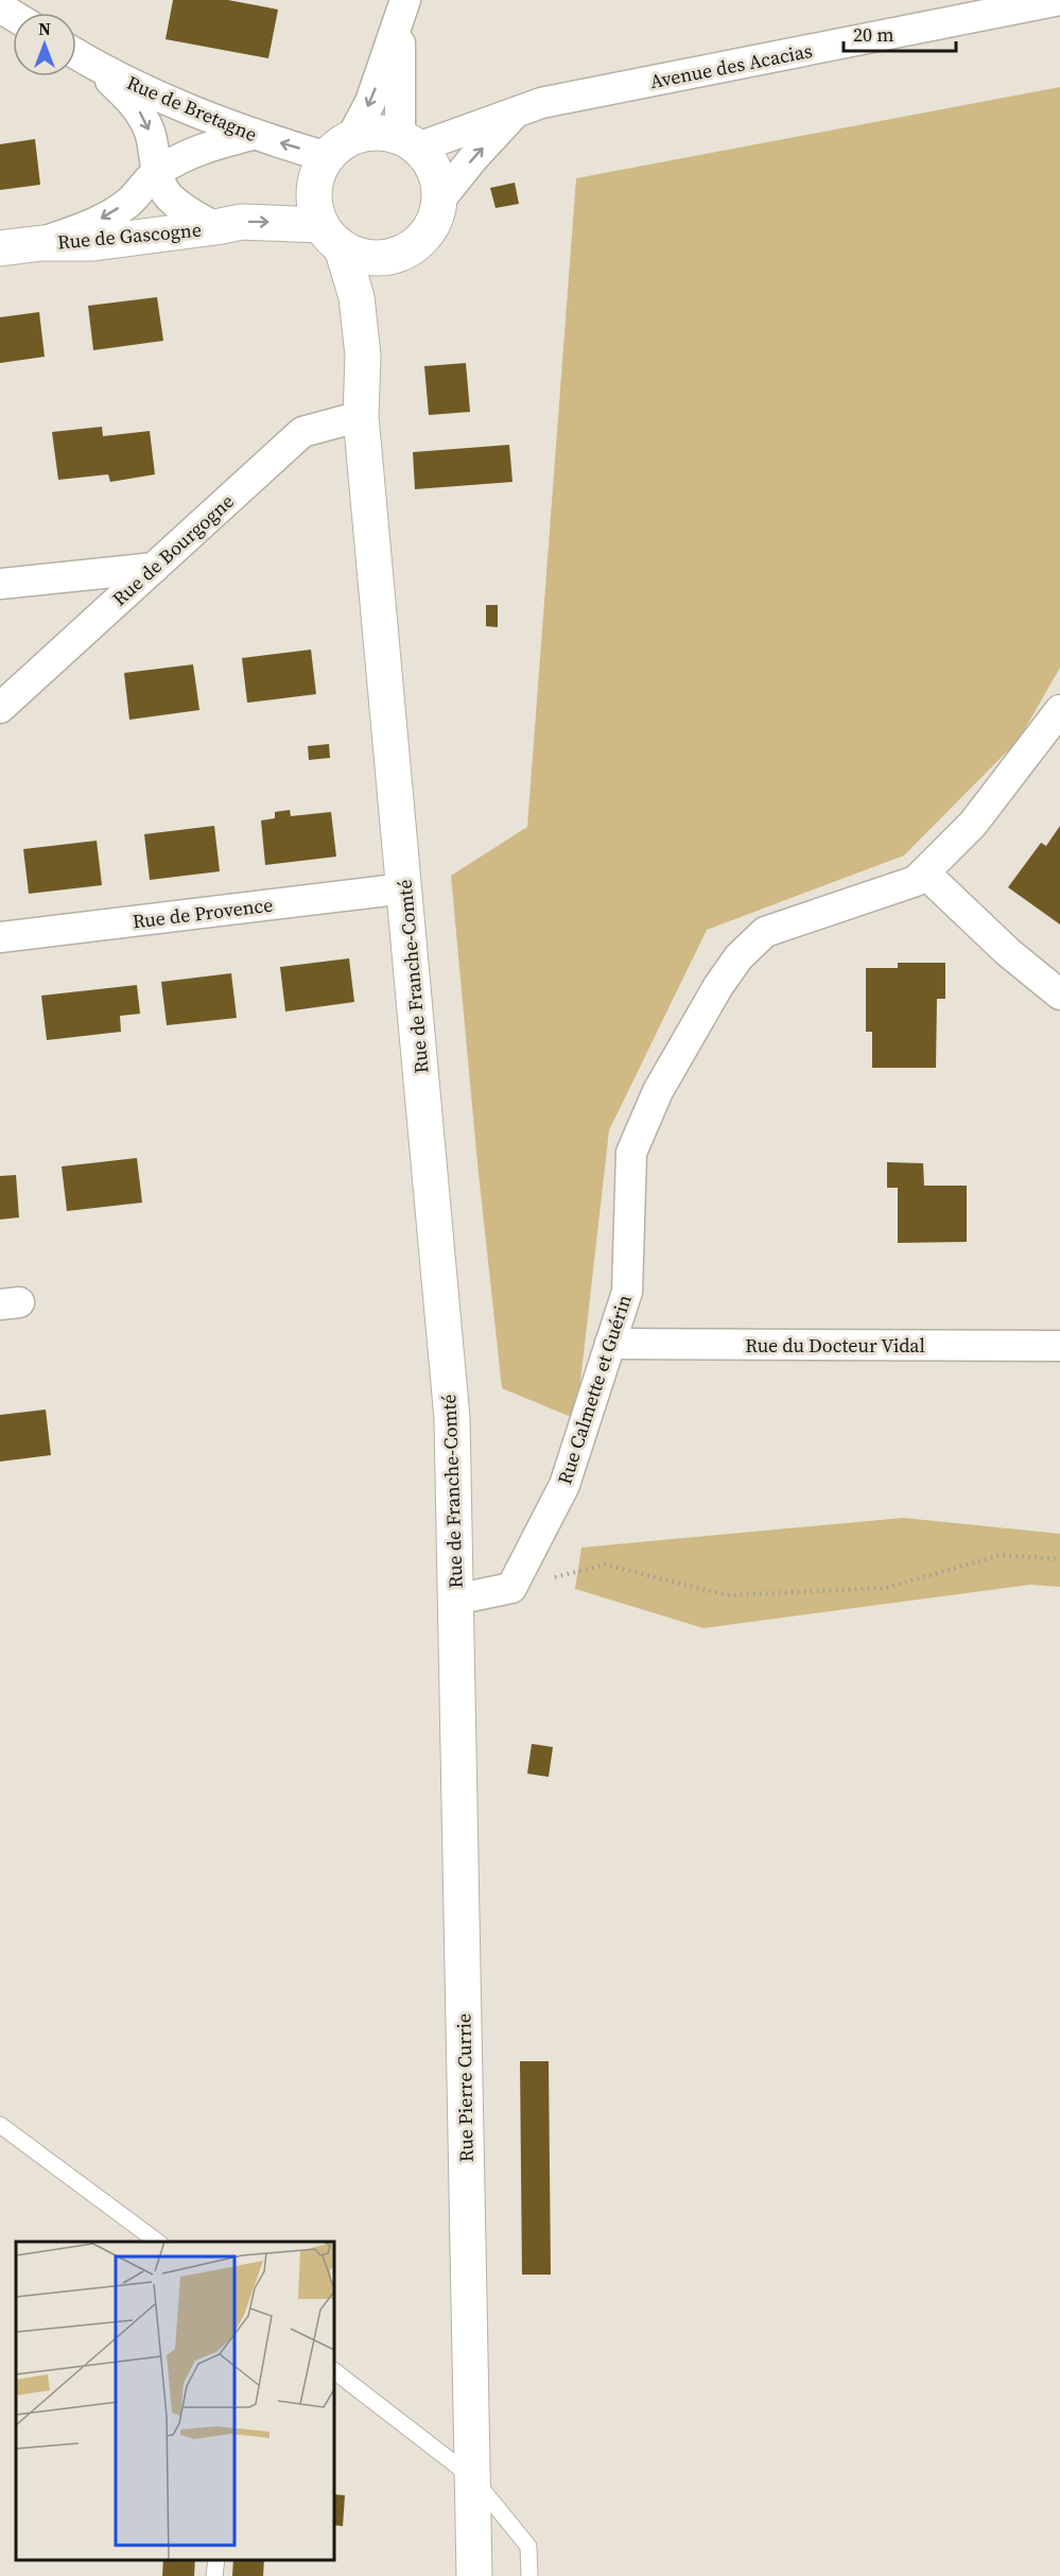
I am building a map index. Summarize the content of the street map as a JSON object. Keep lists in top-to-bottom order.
{
  "streets": {
    "street": [
      "Avenue des Acacias",
      "Rue de Bretagne",
      "Rue de Gascogne",
      "Rue de Bourgogne",
      "Rue de Provence",
      "Rue de Franche-Comté",
      "Rue du Docteur Vidal",
      "Rue Calmette et Guérin",
      "Rue Pierre Currie"
    ]
  },
  "crossings": [
    ["Avenue des Acacias", "Rue de Bretagne"],
    ["Avenue des Acacias", "Rue de Gascogne"],
    ["Avenue des Acacias", "Rue de Franche-Comté"],
    ["Rue de Bretagne", "Rue de Gascogne"],
    ["Rue de Bretagne", "Rue de Franche-Comté"],
    ["Rue de Gascogne", "Rue de Franche-Comté"],
    ["Rue de Bourgogne", "Rue de Franche-Comté"],
    ["Rue de Provence", "Rue de Franche-Comté"],
    ["Rue de Franche-Comté", "Rue Pierre Currie"],
    ["Rue du Docteur Vidal", "Rue Calmette et Guérin"]
  ],
  "scale_bar": "20 m",
  "north": "top"
}
